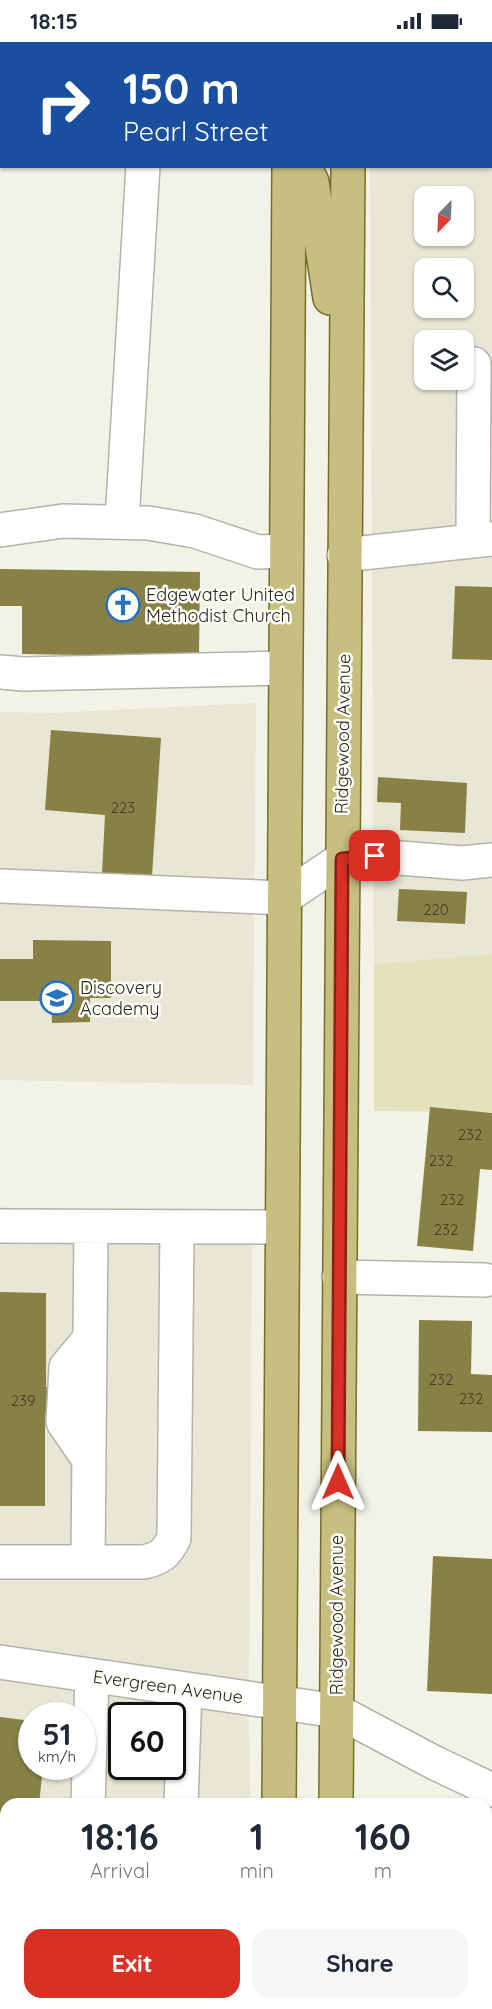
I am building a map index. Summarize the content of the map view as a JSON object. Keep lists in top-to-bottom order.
{
  "streets": {
    "main road": ["Ridgewood Avenue"],
    "street": ["Evergreen Avenue"]
  },
  "crossings": [
    ["Ridgewood Avenue", "Evergreen Avenue"]
  ],
  "places": {
    "church": ["Edgewater United Methodist Church"],
    "school or university": ["Discovery Academy"]
  },
  "house_numbers": [
    "223",
    "220",
    "232",
    "232",
    "232",
    "232",
    "232",
    "232",
    "239"
  ],
  "north": "bottom left",
  "page": {
    "status": "18:15",
    "turn": ["150 m", "Pearl Street"],
    "speed": "51 km/h",
    "limit": "60",
    "eta": [
      "18:16",
      "Arrival",
      "1",
      "min",
      "160",
      "m"
    ],
    "buttons": ["Exit", "Share"]
  }
}
